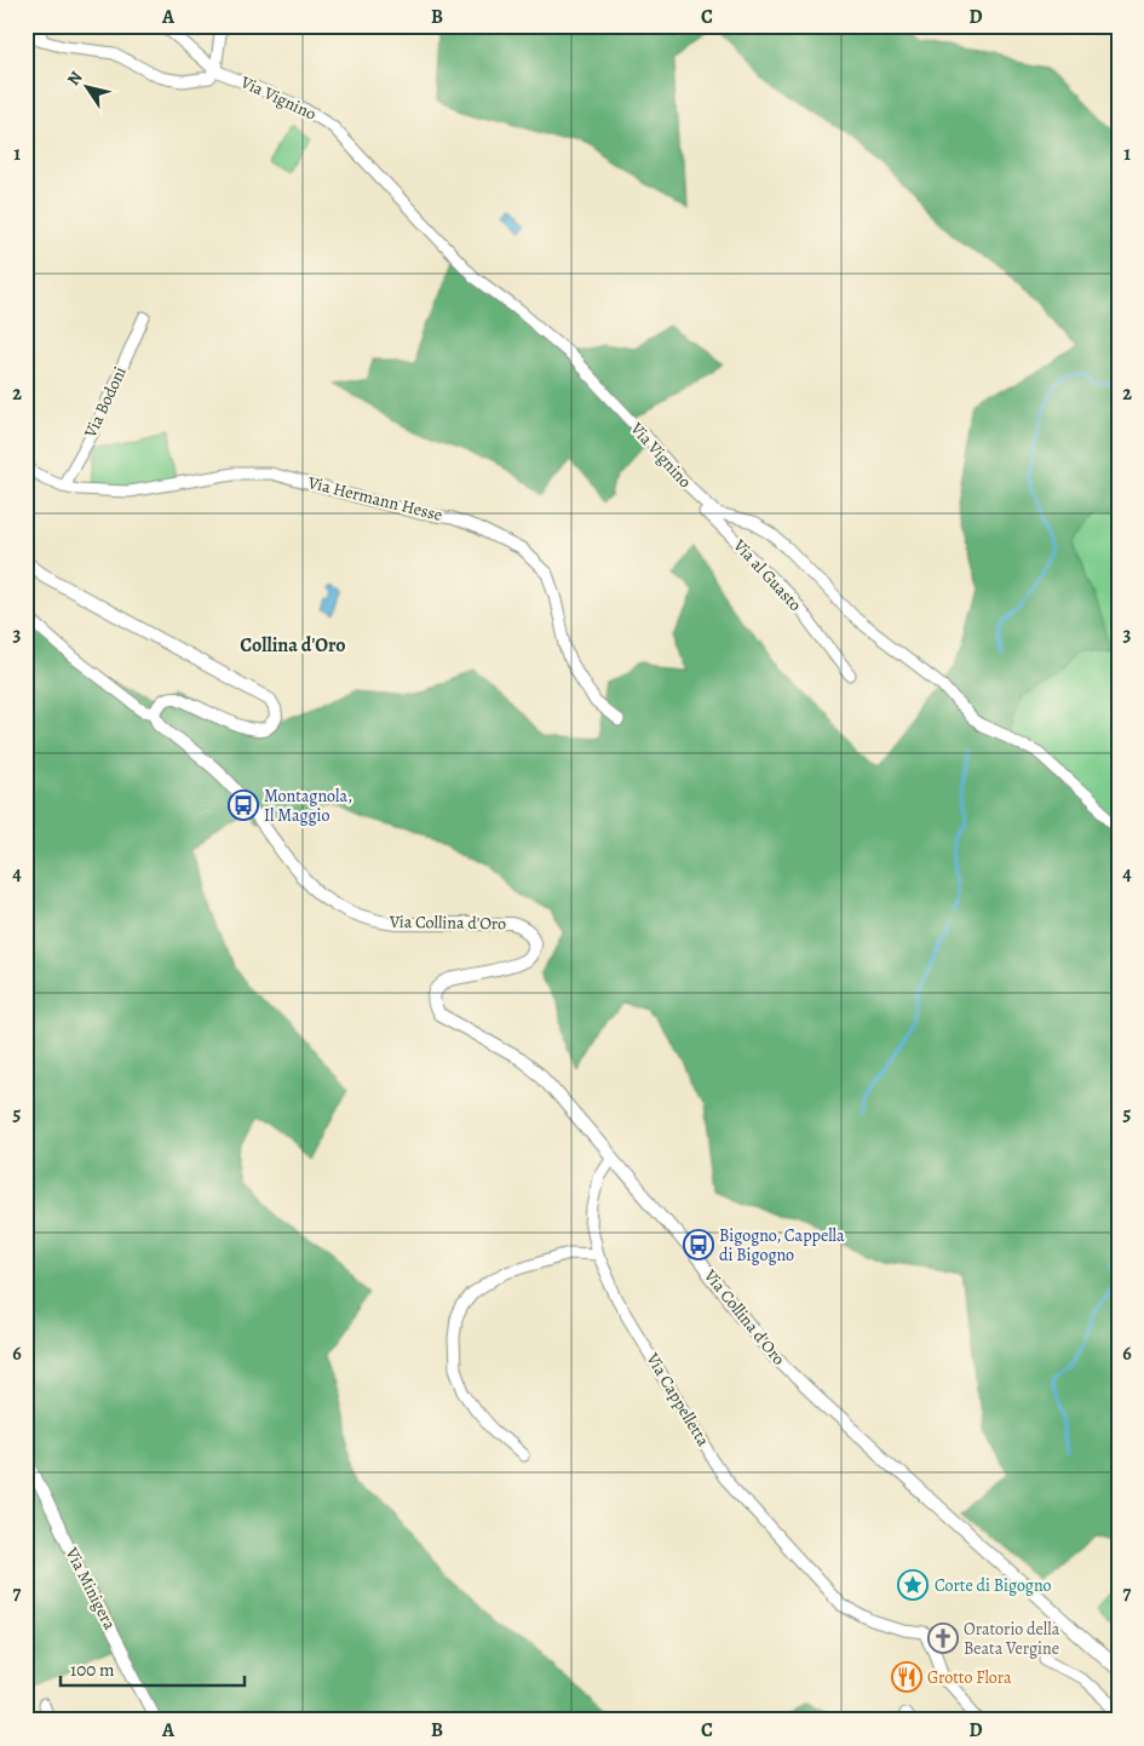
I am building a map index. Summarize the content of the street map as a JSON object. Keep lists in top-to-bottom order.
{
  "streets": {
    "street": [
      "Via Vignino",
      "Via Bodoni",
      "Via Hermann Hesse",
      "Via al Guasto",
      "Via Collina d'Oro",
      "Via Cappelletta",
      "Via Minigera"
    ]
  },
  "crossings": [
    ["Via Vignino", "Via al Guasto"],
    ["Via Bodoni", "Via Hermann Hesse"],
    ["Via Collina d'Oro", "Via Cappelletta"]
  ],
  "districts": ["Collina d'Oro"],
  "places": {
    "bus stop": ["Montagnola, Il Maggio", "Bigogno, Cappella di Bigogno"],
    "place": ["Corte di Bigogno"],
    "church": ["Oratorio della Beata Vergine"],
    "restaurant": ["Grotto Flora"]
  },
  "scale_bar": "100 m",
  "north": "top left",
  "grid": {
    "columns": [
      "A",
      "B",
      "C",
      "D"
    ],
    "rows": [
      "1",
      "2",
      "3",
      "4",
      "5",
      "6",
      "7"
    ]
  }
}
